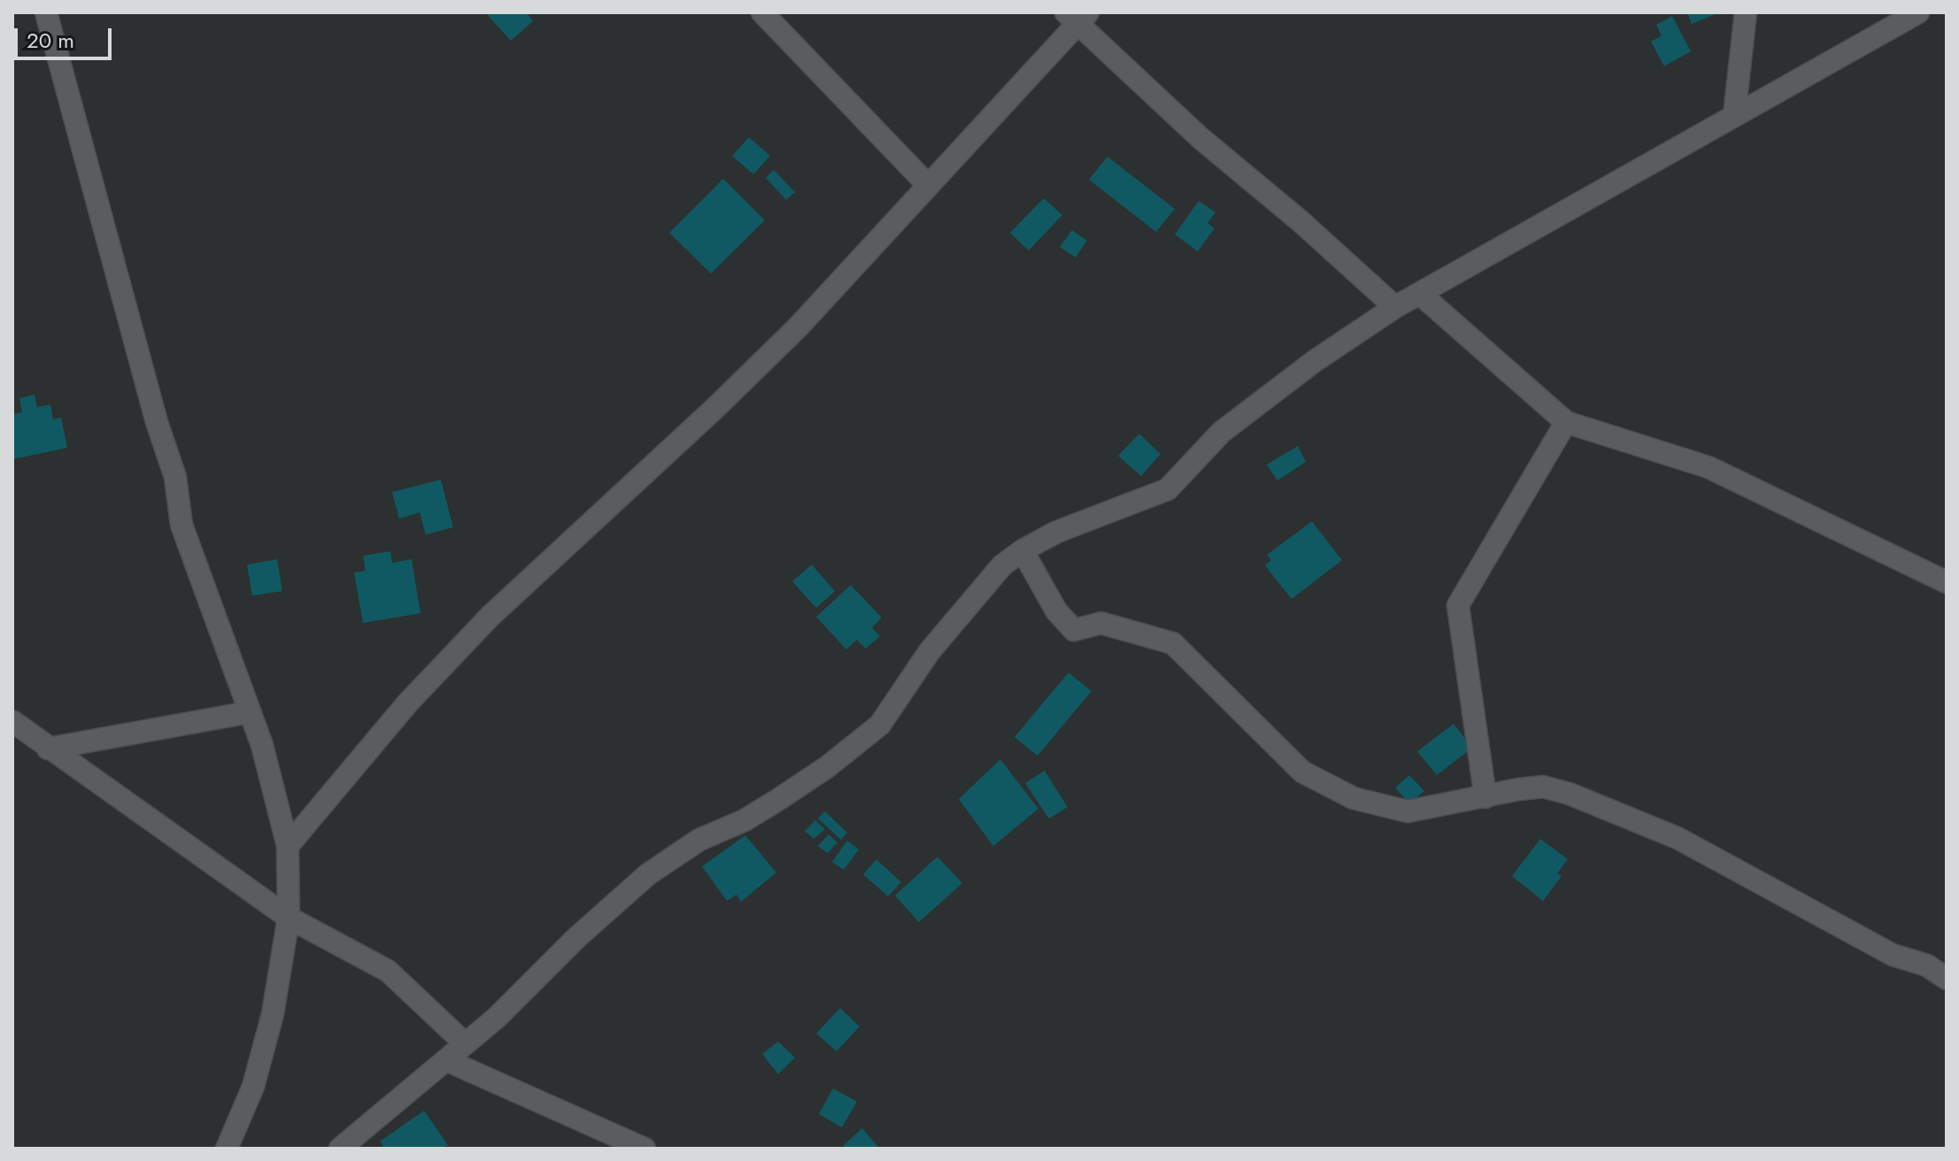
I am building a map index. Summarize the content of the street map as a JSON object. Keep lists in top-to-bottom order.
{
  "scale_bar": "20 m"
}
